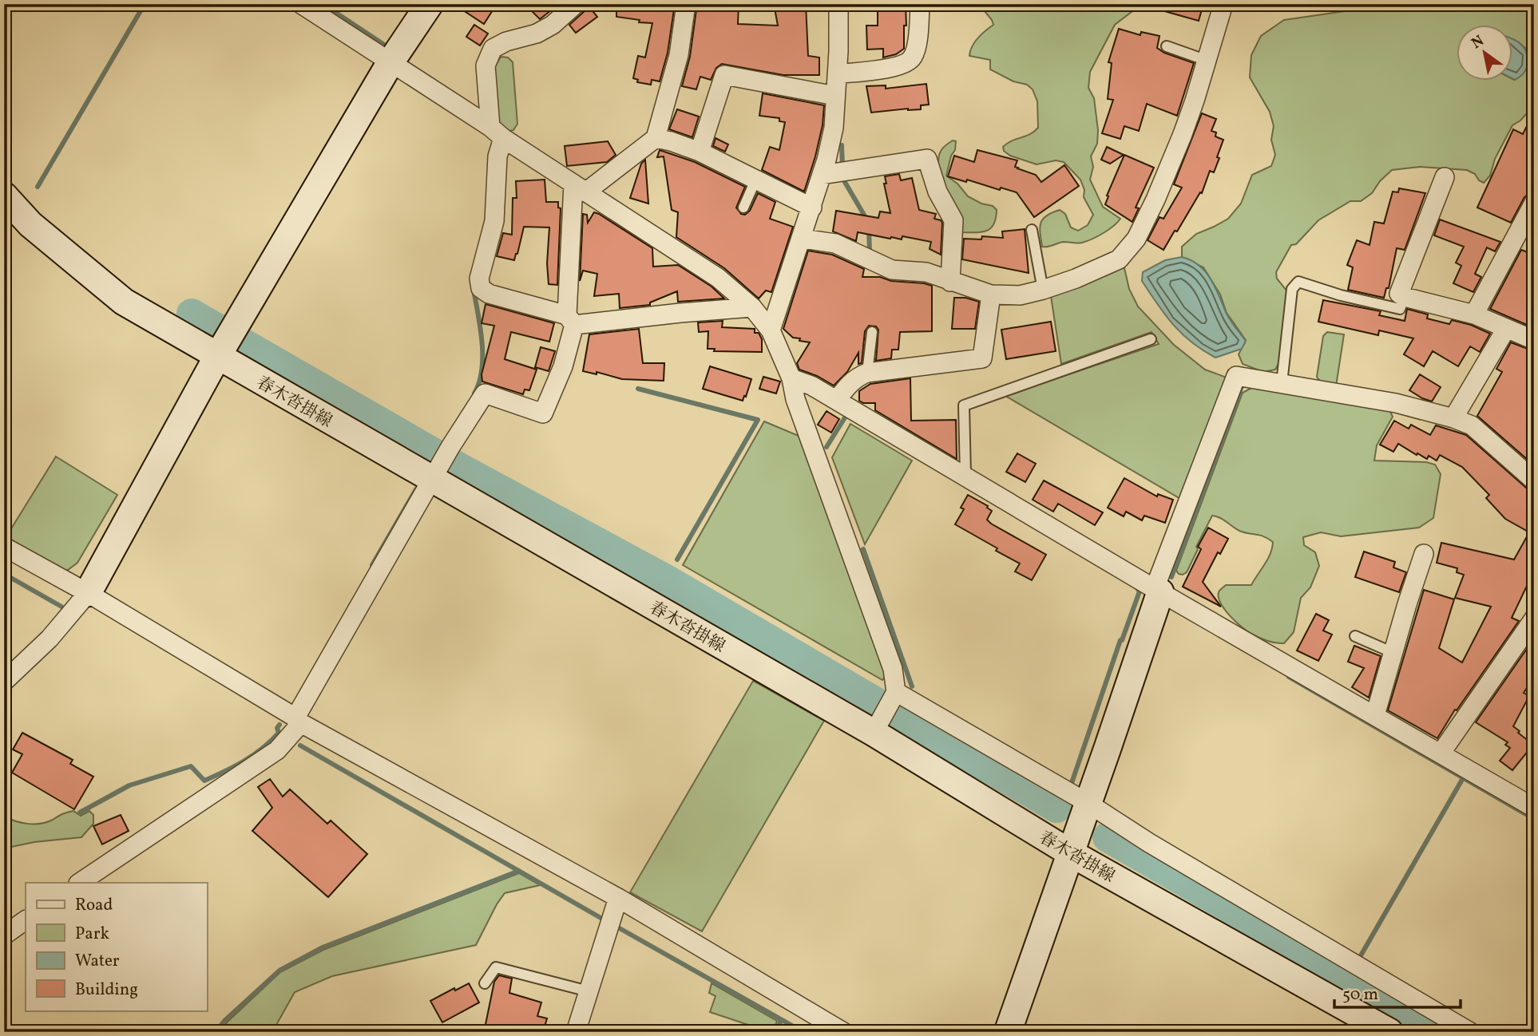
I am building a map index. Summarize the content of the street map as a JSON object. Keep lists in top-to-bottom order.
{
  "streets": {
    "main road": ["春木沓掛線"]
  },
  "legend": [
    "Road",
    "Park",
    "Water",
    "Building"
  ],
  "scale_bar": "50 m",
  "north": "top left"
}
